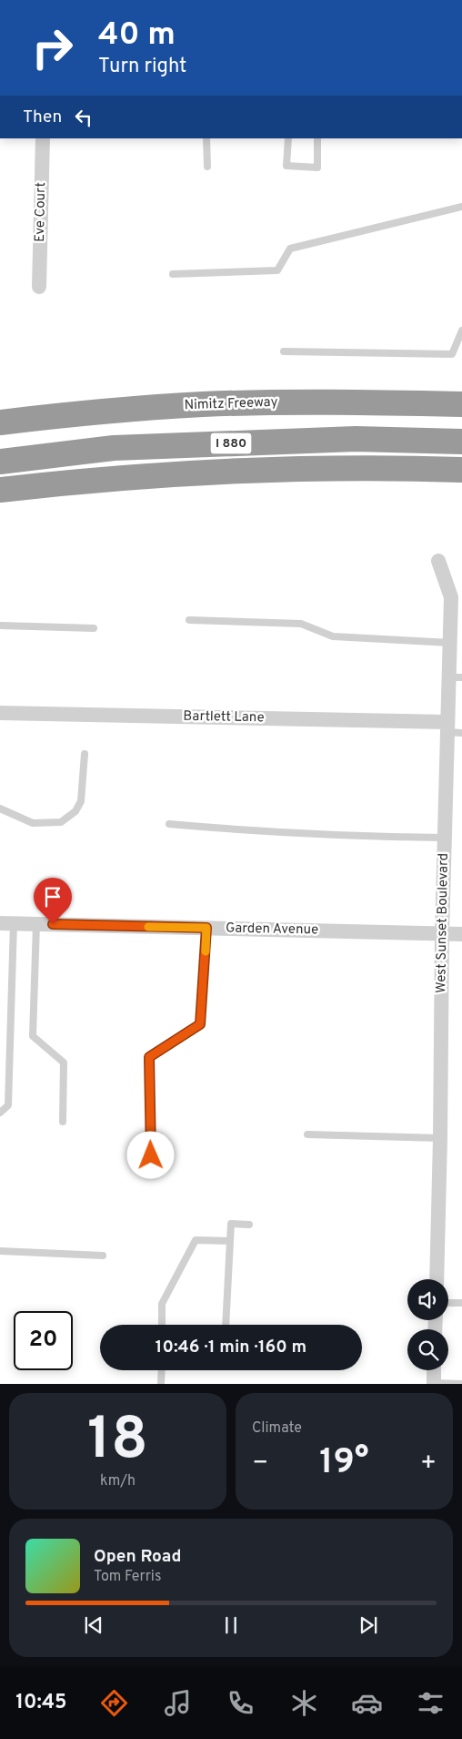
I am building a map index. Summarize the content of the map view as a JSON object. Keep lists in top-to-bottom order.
{
  "streets": {
    "highway": ["Nimitz Freeway", "I 880"],
    "street": [
      "Eve Court",
      "Bartlett Lane",
      "West Sunset Boulevard",
      "Garden Avenue"
    ]
  },
  "crossings": [
    ["Bartlett Lane", "West Sunset Boulevard"],
    ["West Sunset Boulevard", "Garden Avenue"]
  ],
  "page": {
    "turn": ["40 m", "Turn right"],
    "then": "Then",
    "limit": "20",
    "trip": "10:46 · 1 min · 160 m",
    "tile": [
      ["18", "km/h"],
      "Climate"
    ],
    "heat": ["−", "19°", "+"],
    "song": ["Open Road", "Tom Ferris"],
    "tabs": "10:45"
  }
}
